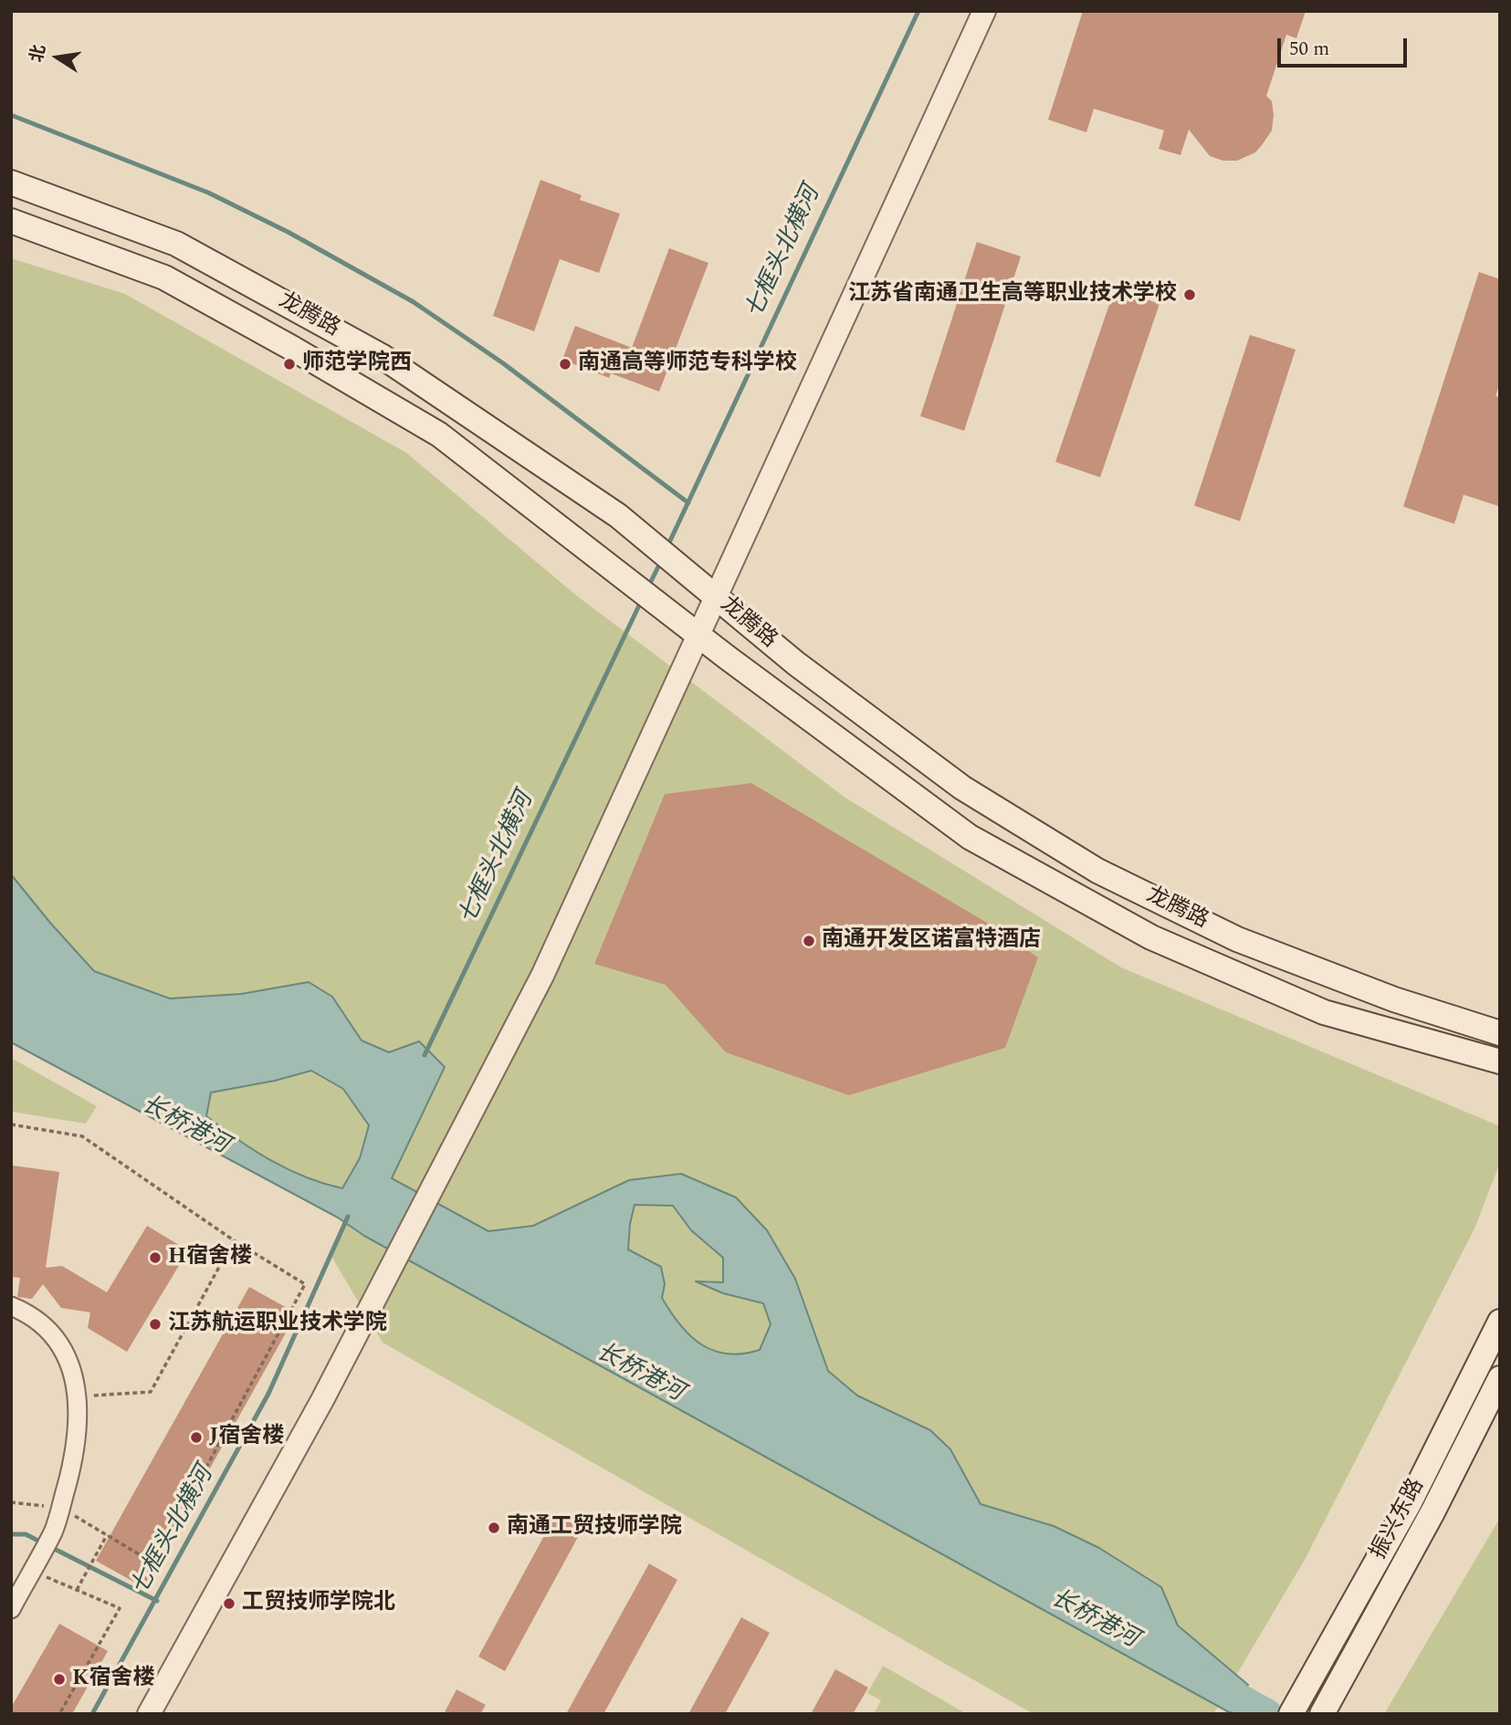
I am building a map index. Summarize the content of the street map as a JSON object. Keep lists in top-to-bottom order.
{
  "streets": {
    "main road": ["龙腾路", "振兴东路"]
  },
  "water": ["七框头北横河", "长桥港河"],
  "places": [
    "江苏省南通卫生高等职业技术学校",
    "师范学院西",
    "南通高等师范专科学校",
    "南通开发区诺富特酒店",
    "H宿舍楼",
    "江苏航运职业技术学院",
    "J宿舍楼",
    "南通工贸技师学院",
    "工贸技师学院北",
    "K宿舍楼"
  ],
  "scale_bar": "50 m",
  "north": "left"
}
